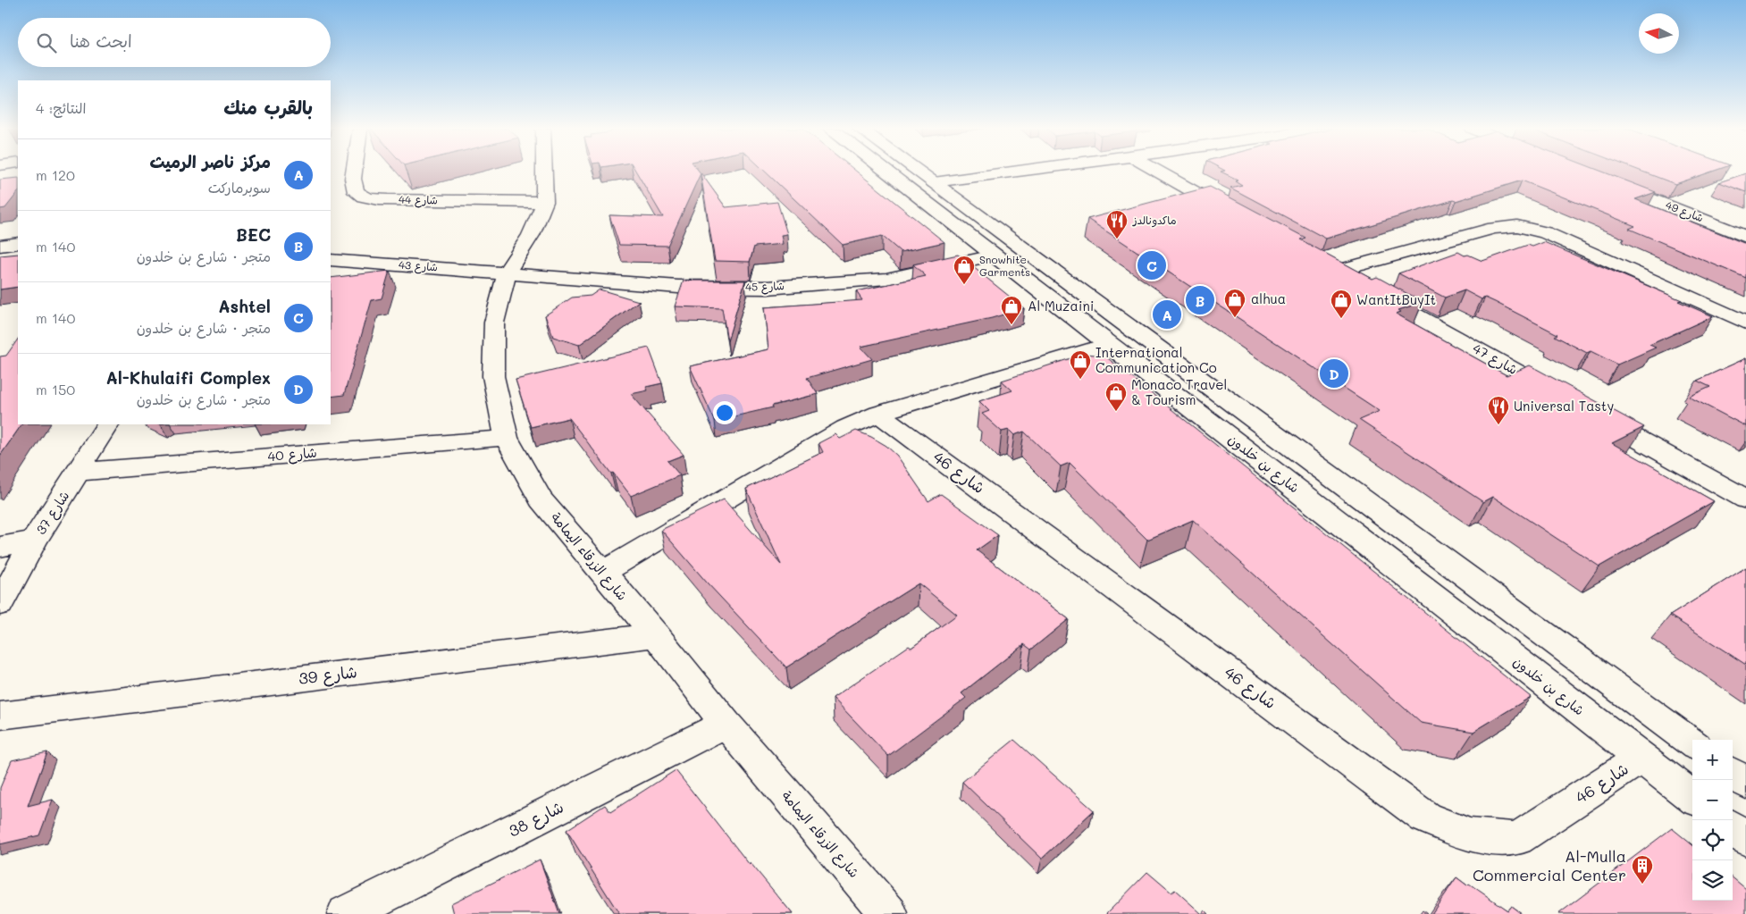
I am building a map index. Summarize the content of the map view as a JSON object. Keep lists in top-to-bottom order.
{
  "streets": {
    "street": [
      "شارع 44",
      "شارع 49",
      "شارع 43",
      "شارع 45",
      "شارع 47",
      "شارع 40",
      "شارع بن خلدون",
      "شارع 46",
      "شارع 37",
      "شارع الزرقاء اليمامة",
      "شارع 39",
      "شارع 38"
    ]
  },
  "crossings": [
    ["شارع 44", "شارع الزرقاء اليمامة"],
    ["شارع 43", "شارع 45"],
    ["شارع 43", "شارع الزرقاء اليمامة"],
    ["شارع 45", "شارع بن خلدون"],
    ["شارع 45", "شارع الزرقاء اليمامة"],
    ["شارع 40", "شارع 37"],
    ["شارع 40", "شارع الزرقاء اليمامة"],
    ["شارع بن خلدون", "شارع 46"],
    ["شارع الزرقاء اليمامة", "شارع 39"],
    ["شارع الزرقاء اليمامة", "شارع 38"]
  ],
  "places": {
    "restaurant": ["ماكدونالدز", "Universal Tasty"],
    "shop": [
      "Snowhite Garments",
      "alhua",
      "WantItBuyIt",
      "Al Muzaini",
      "International Communication Co",
      "Monaco Travel & Tourism"
    ],
    "building": ["Al-Mulla Commercial Center"]
  },
  "north": "left",
  "page": {
    "search": "ابحث هنا",
    "heading": ["بالقرب منك", "النتائج: 4"],
    "list": [
      {
        "mark": "A",
        "name": "مركز ناصر الرميث",
        "note": "سوبرماركت",
        "value": "120 m"
      },
      {
        "mark": "B",
        "name": "BEC",
        "note": "متجر · شارع بن خلدون",
        "value": "140 m"
      },
      {
        "mark": "C",
        "name": "Ashtel",
        "note": "متجر · شارع بن خلدون",
        "value": "140 m"
      },
      {
        "mark": "D",
        "name": "Al-Khulaifi Complex",
        "note": "متجر · شارع بن خلدون",
        "value": "150 m"
      }
    ],
    "pins": [
      "C",
      "B",
      "A",
      "D"
    ],
    "map_buttons": ["+", "−"]
  }
}
